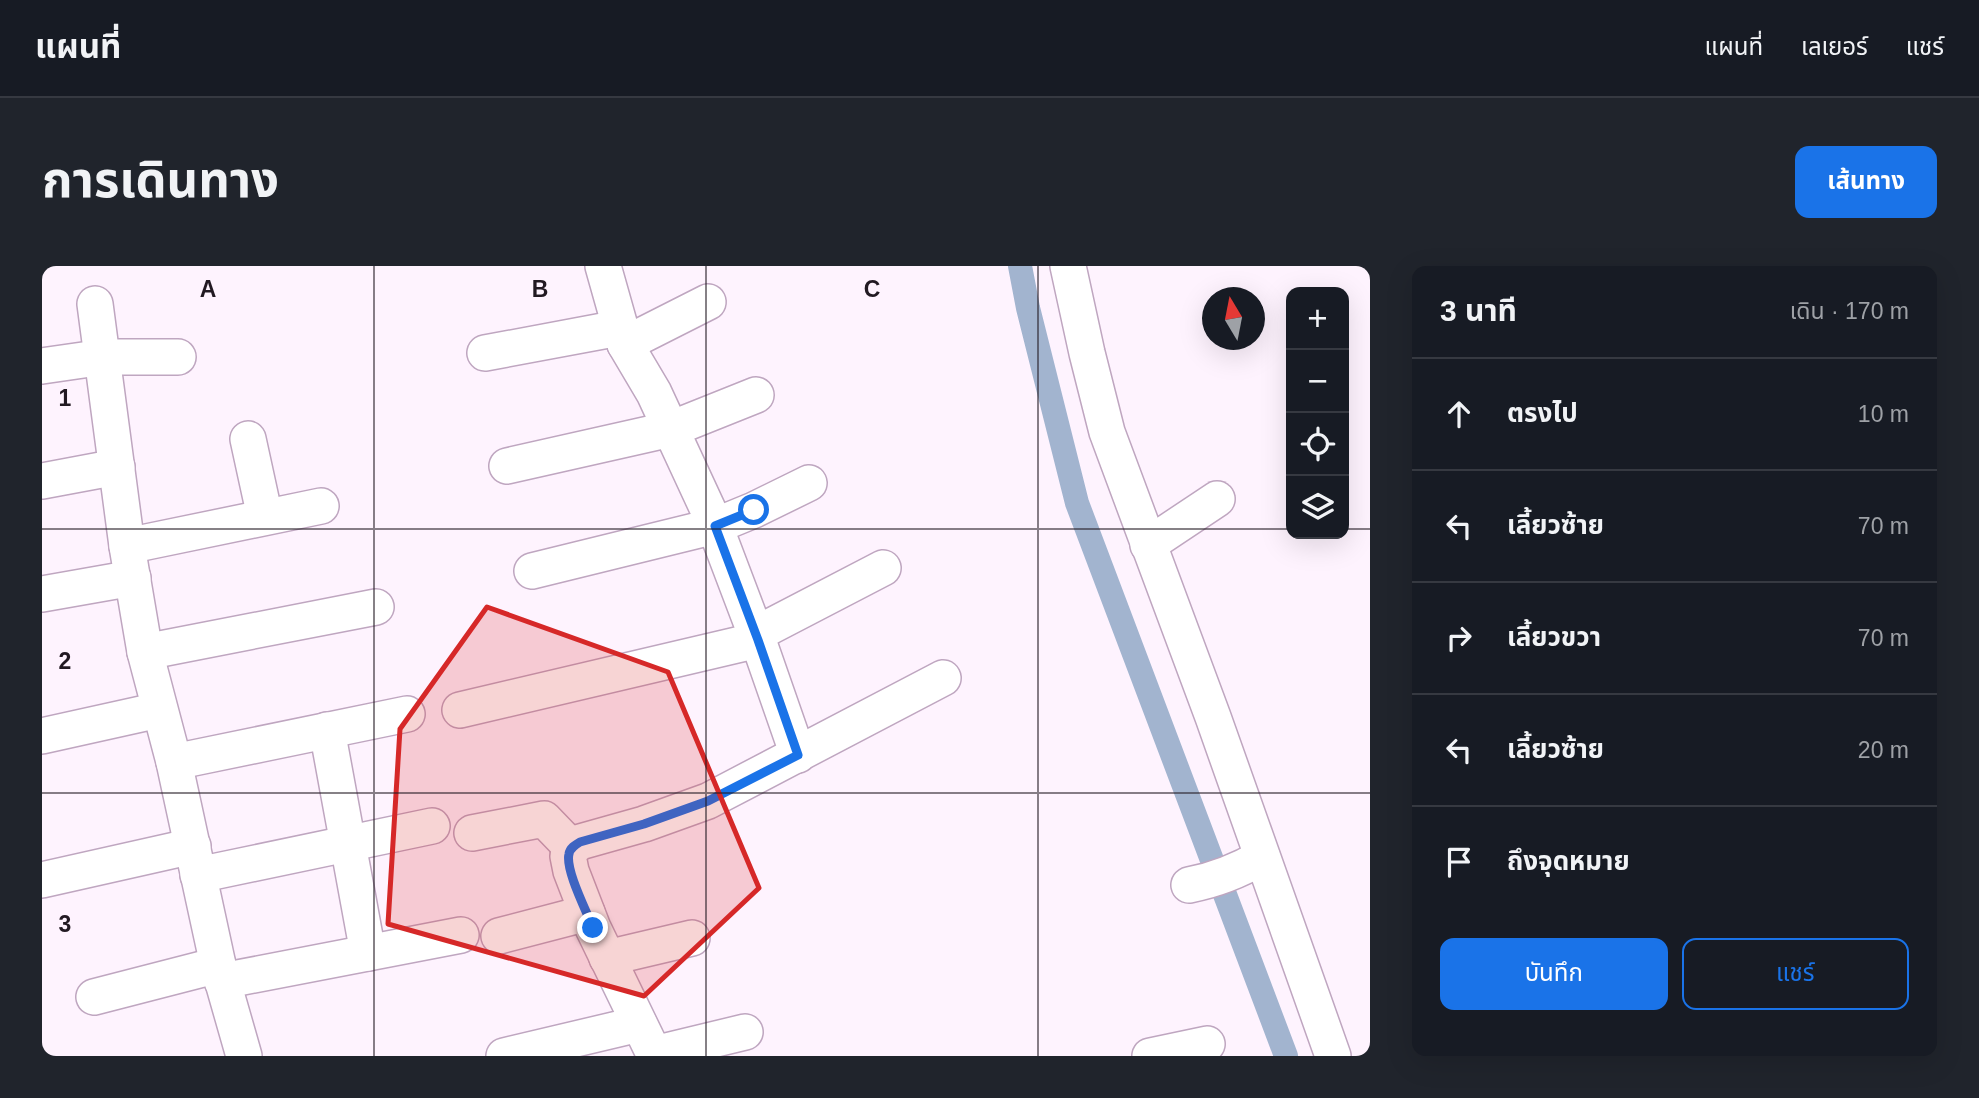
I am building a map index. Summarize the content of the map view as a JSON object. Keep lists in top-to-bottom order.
{
  "north": "top",
  "page": {
    "header": "แผนที่",
    "nav": ["แผนที่", "เลเยอร์", "แชร์"],
    "title": "การเดินทาง",
    "buttons": [
      "เส้นทาง",
      ["บันทึก", "แชร์"]
    ],
    "heading": ["3 นาที", "เดิน · 170 m"],
    "map_buttons": ["+", "−"],
    "list": [
      ["ตรงไป", "10 m"],
      ["เลี้ยวซ้าย", "70 m"],
      ["เลี้ยวขวา", "70 m"],
      ["เลี้ยวซ้าย", "20 m"],
      "ถึงจุดหมาย"
    ]
  },
  "grid": {
    "columns": ["A", "B", "C"],
    "rows": ["1", "2", "3"]
  }
}
